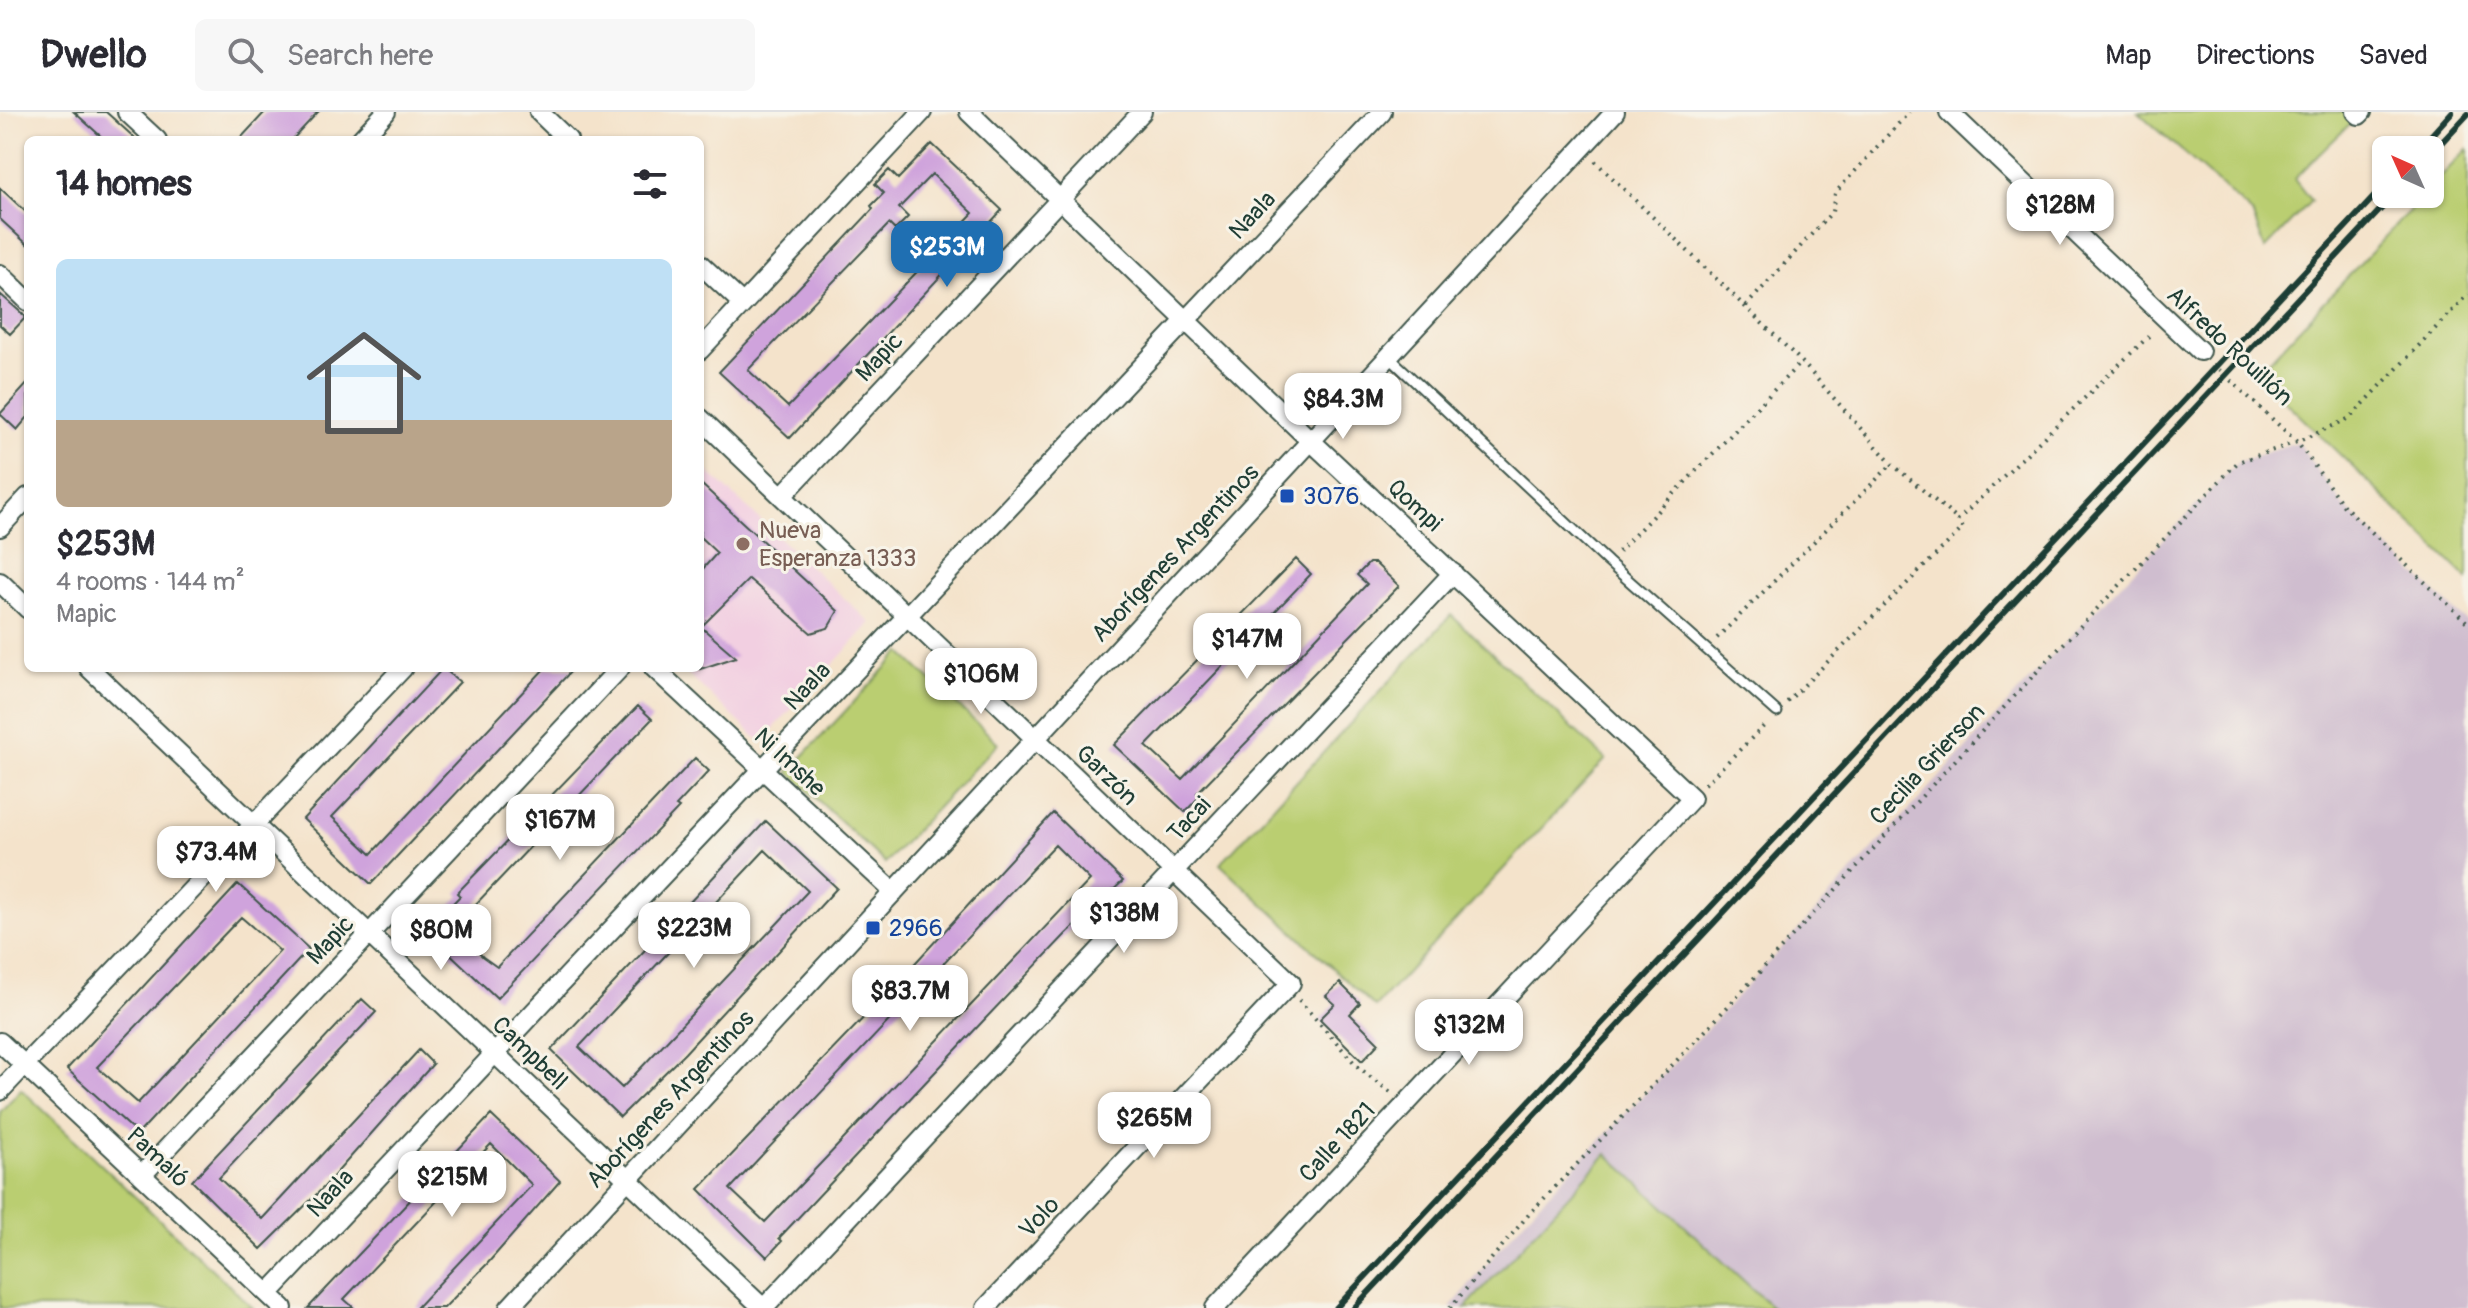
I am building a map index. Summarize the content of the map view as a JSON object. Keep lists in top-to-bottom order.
{
  "streets": {
    "street": [
      "Naala",
      "Alfredo Rouillón",
      "Mapic",
      "Qompi",
      "Aborígenes Argentinos",
      "Ni Imshe",
      "Garzón",
      "Tacai",
      "Campbell",
      "Calle 1821",
      "Pamaló",
      "Volo"
    ],
    "path": ["Cecilia Grierson"]
  },
  "crossings": [
    ["Naala", "Qompi"],
    ["Naala", "Ni Imshe"],
    ["Naala", "Garzón"],
    ["Naala", "Campbell"],
    ["Naala", "Pamaló"],
    ["Alfredo Rouillón", "Cecilia Grierson"],
    ["Mapic", "Qompi"],
    ["Mapic", "Garzón"],
    ["Mapic", "Campbell"],
    ["Mapic", "Pamaló"],
    ["Qompi", "Aborígenes Argentinos"],
    ["Qompi", "Tacai"],
    ["Qompi", "Calle 1821"],
    ["Aborígenes Argentinos", "Ni Imshe"],
    ["Aborígenes Argentinos", "Garzón"],
    ["Aborígenes Argentinos", "Campbell"],
    ["Garzón", "Tacai"],
    ["Garzón", "Volo"],
    ["Tacai", "Campbell"]
  ],
  "places": {
    "transit": ["3076", "2966"],
    "other": ["Nueva Esperanza 1333"]
  },
  "north": "top left",
  "page": {
    "header": "Dwello",
    "search": "Search here",
    "nav": ["Map", "Directions", "Saved"],
    "heading": "14 homes",
    "price": [
      "$128M",
      "$253M",
      "$84.3M",
      "$147M",
      "$106M",
      "$167M",
      "$73.4M",
      "$138M",
      "$223M",
      "$80M",
      "$83.7M",
      "$132M",
      "$265M",
      "$215M"
    ],
    "list": [
      {
        "name": "$253M",
        "note": "4 rooms · 144 m² · Mapic"
      }
    ]
  }
}
